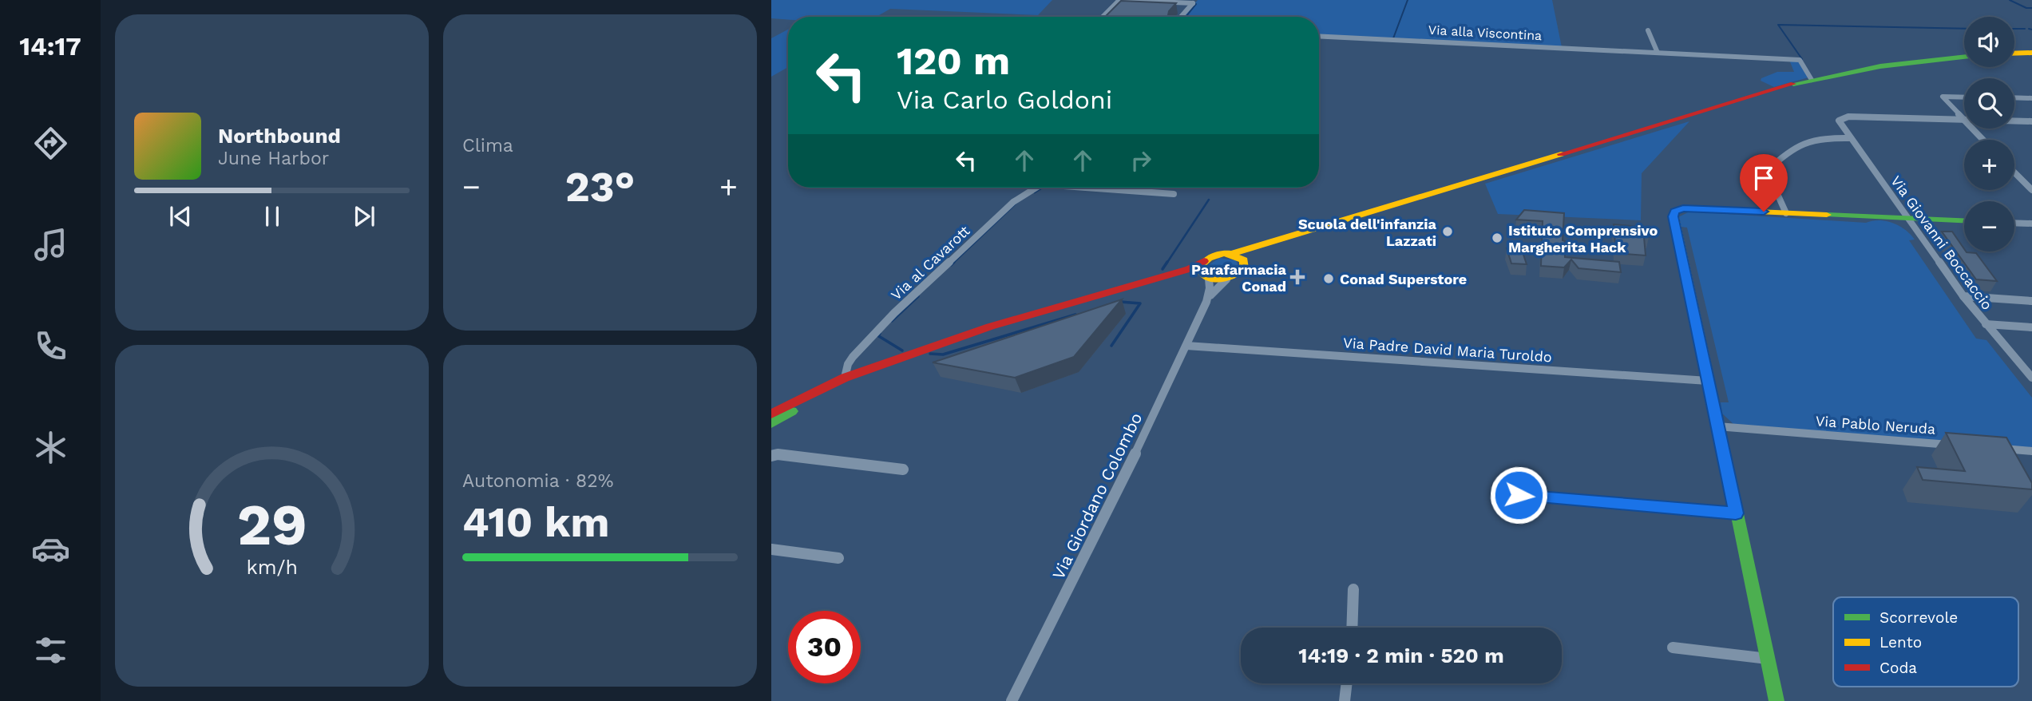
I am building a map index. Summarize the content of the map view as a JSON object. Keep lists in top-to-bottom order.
{
  "streets": {
    "street": [
      "Via alla Viscontina",
      "Via Giovanni Boccaccio",
      "Via al Cavarott",
      "Via Padre David Maria Turoldo",
      "Via Pablo Neruda",
      "Via Giordano Colombo"
    ]
  },
  "crossings": [
    ["Via Padre David Maria Turoldo", "Via Giordano Colombo"]
  ],
  "places": {
    "other": ["Scuola dell'infanzia Lazzati", "Istituto Comprensivo Margherita Hack", "Conad Superstore"],
    "health": ["Parafarmacia Conad"]
  },
  "legend": ["Scorrevole", "Lento", "Coda"],
  "page": {
    "tabs": "14:17",
    "tile": [
      "Clima",
      ["Autonomia · 82%", "410 km"]
    ],
    "map_buttons": ["+", "−"],
    "turn": ["120 m", "Via Carlo Goldoni"],
    "song": ["Northbound", "June Harbor"],
    "heat": ["−", "23°", "+"],
    "limit": "30",
    "trip": "14:19 · 2 min · 520 m",
    "gauge": ["29", "km/h"]
  }
}
